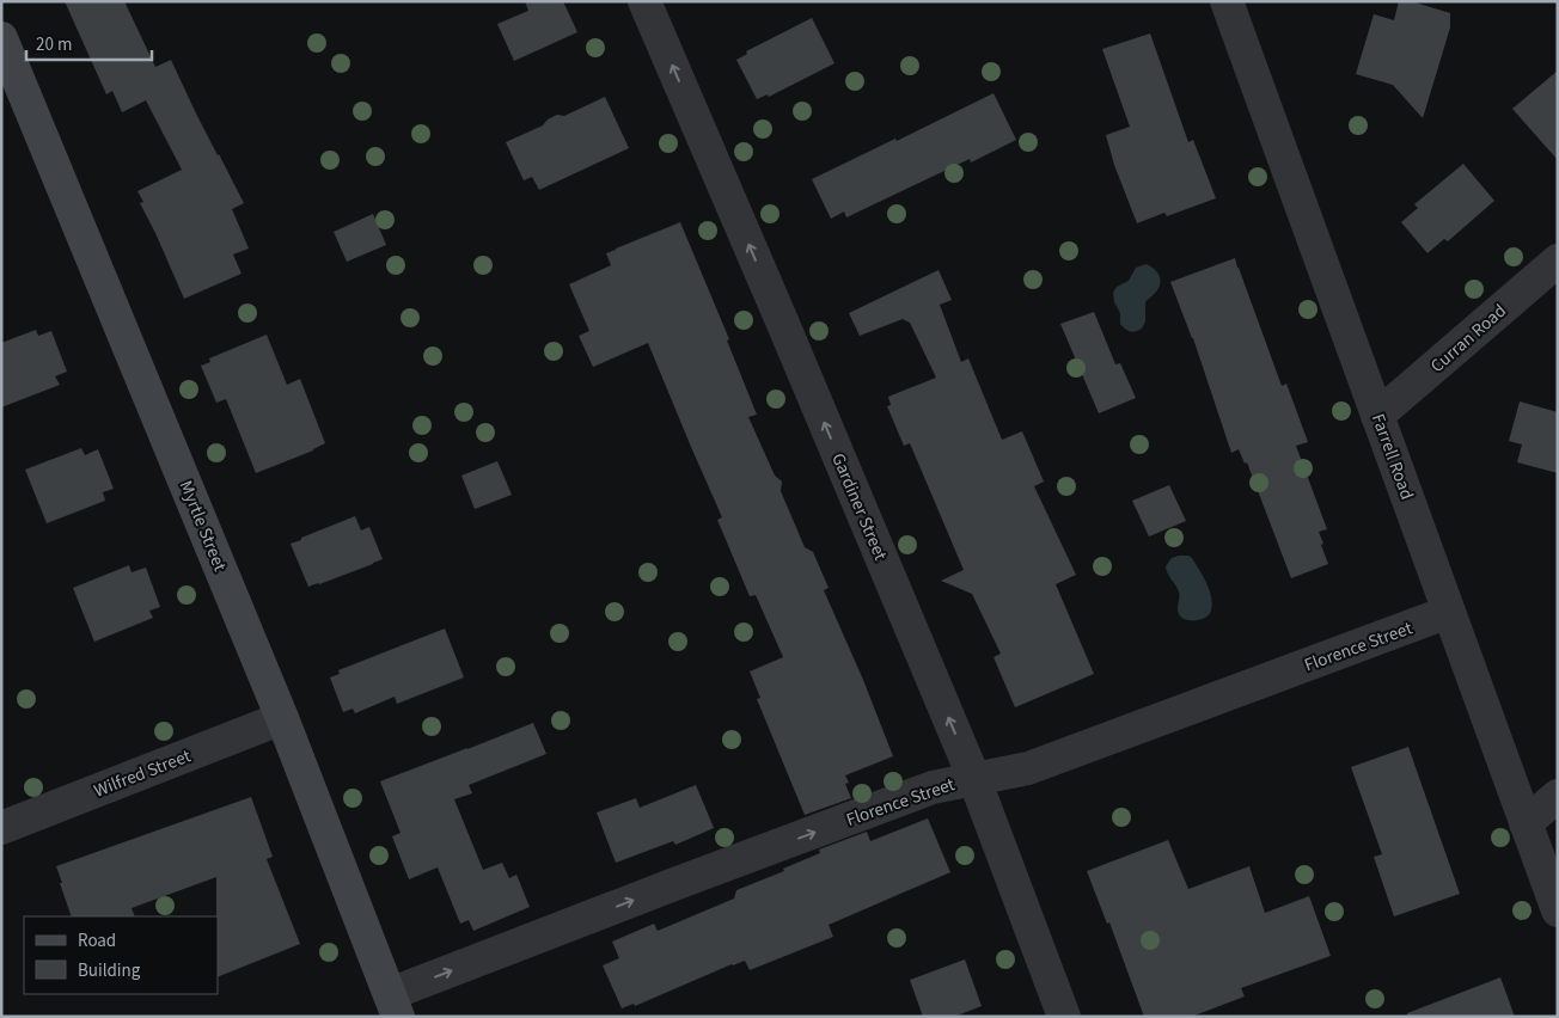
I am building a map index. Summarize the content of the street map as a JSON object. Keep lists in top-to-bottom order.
{
  "streets": {
    "main road": ["Myrtle Street"],
    "street": [
      "Curran Road",
      "Farrell Road",
      "Gardiner Street",
      "Florence Street",
      "Wilfred Street"
    ]
  },
  "crossings": [
    ["Curran Road", "Farrell Road"],
    ["Farrell Road", "Florence Street"],
    ["Gardiner Street", "Florence Street"],
    ["Myrtle Street", "Florence Street"],
    ["Myrtle Street", "Wilfred Street"]
  ],
  "one_way": ["Gardiner Street", "Florence Street"],
  "legend": ["Road", "Building"],
  "scale_bar": "20 m"
}
